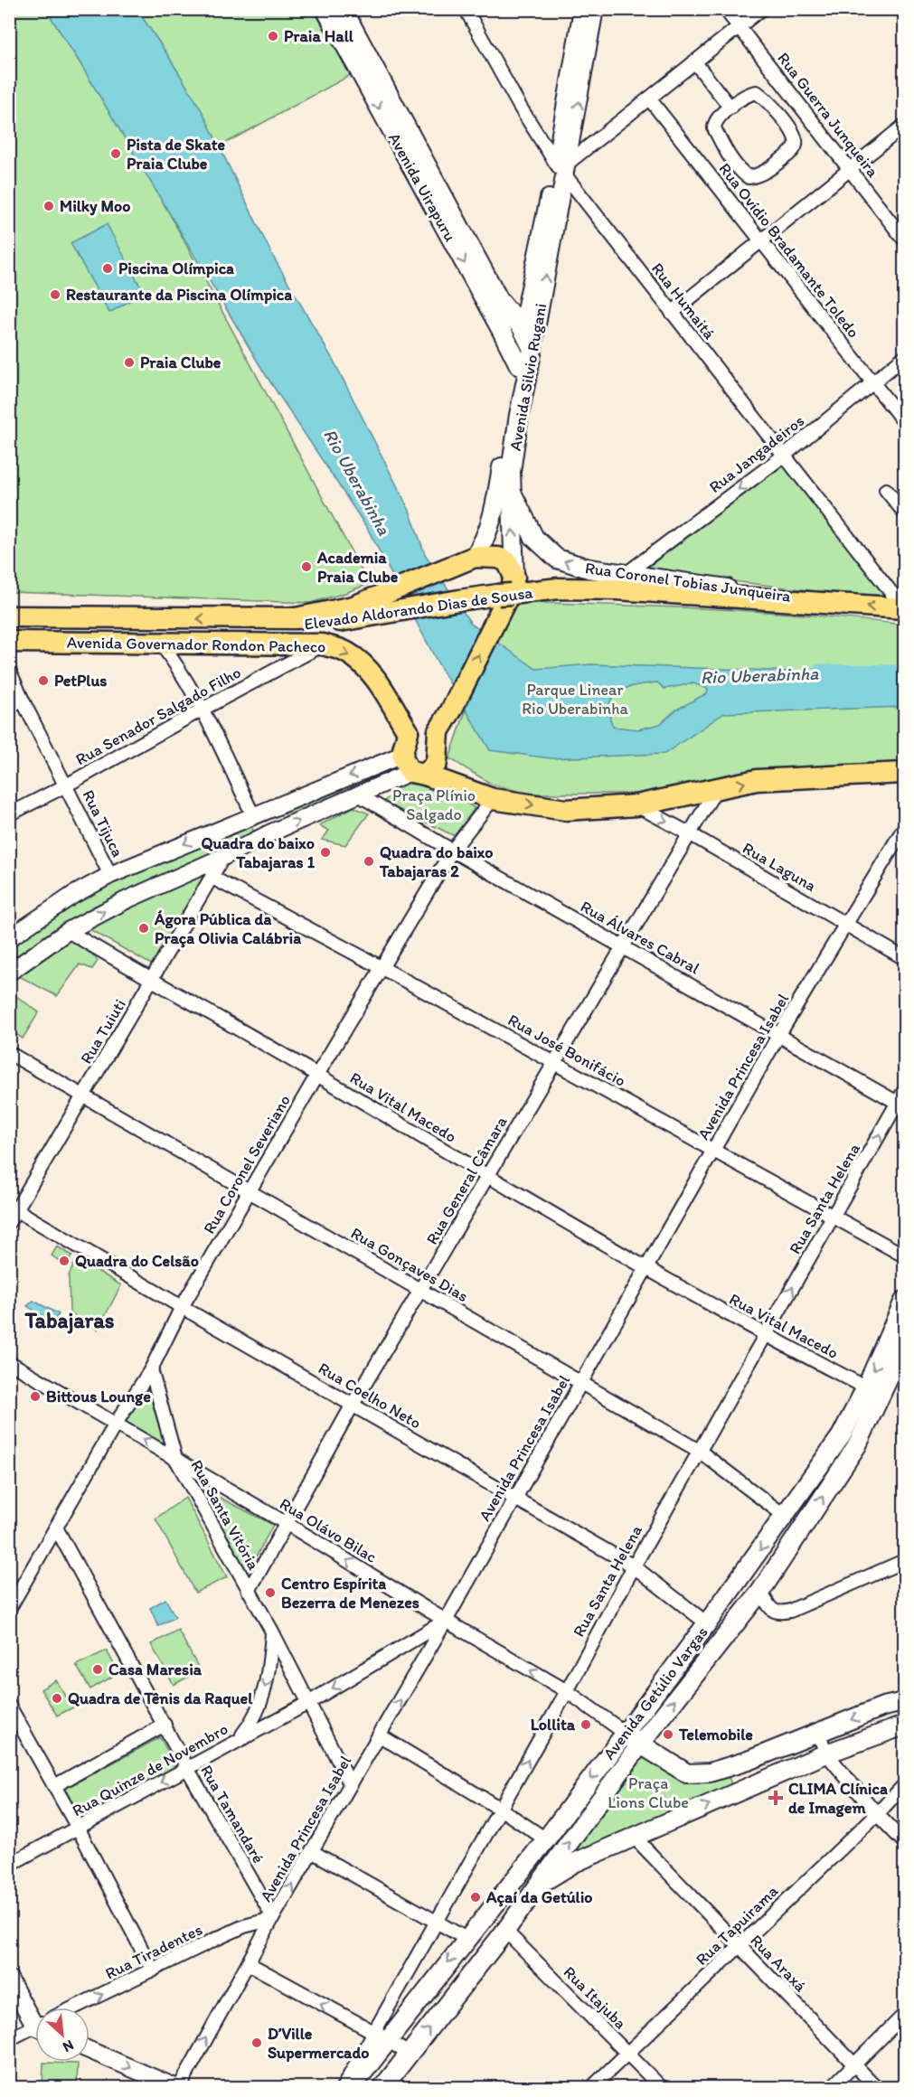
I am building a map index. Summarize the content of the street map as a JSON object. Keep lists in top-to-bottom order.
{
  "streets": {
    "main road": [
      "Avenida Uirapuru",
      "Avenida Silvio Rugani",
      "Rua Coronel Tobias Junqueira",
      "Elevado Aldorando Dias de Sousa",
      "Avenida Governador Rondon Pacheco",
      "Avenida Getúlio Vargas"
    ],
    "street": [
      "Rua Guerra Junqueira",
      "Rua Ovídio Bradamante Toledo",
      "Rua Humaitá",
      "Rua Jangadeiros",
      "Rua Senador Salgado Filho",
      "Rua Tijuca",
      "Rua Laguna",
      "Rua Álvares Cabral",
      "Rua Tuiuti",
      "Rua José Bonifácio",
      "Avenida Princesa Isabel",
      "Rua Vital Macedo",
      "Rua Coronel Severiano",
      "Rua General Câmara",
      "Rua Santa Helena",
      "Rua Gonçaves Dias",
      "Rua Coelho Neto",
      "Rua Santa Vitória",
      "Rua Olávo Bilac",
      "Rua Quinze de Novembro",
      "Rua Tamandaré",
      "Rua Tapuirama",
      "Rua Tiradentes",
      "Rua Araxá",
      "Rua Itajuba"
    ]
  },
  "crossings": [
    ["Avenida Uirapuru", "Avenida Silvio Rugani"],
    ["Rua Ovídio Bradamante Toledo", "Rua Jangadeiros"],
    ["Rua Humaitá", "Avenida Silvio Rugani"],
    ["Rua Humaitá", "Rua Jangadeiros"],
    ["Rua Humaitá", "Rua Coronel Tobias Junqueira"],
    ["Avenida Silvio Rugani", "Rua Coronel Tobias Junqueira"],
    ["Avenida Silvio Rugani", "Elevado Aldorando Dias de Sousa"],
    ["Avenida Silvio Rugani", "Avenida Governador Rondon Pacheco"],
    ["Rua Jangadeiros", "Rua Coronel Tobias Junqueira"],
    ["Rua Coronel Tobias Junqueira", "Elevado Aldorando Dias de Sousa"],
    ["Elevado Aldorando Dias de Sousa", "Avenida Governador Rondon Pacheco"],
    ["Avenida Governador Rondon Pacheco", "Rua Senador Salgado Filho"],
    ["Rua Senador Salgado Filho", "Rua Tijuca"],
    ["Rua Laguna", "Avenida Princesa Isabel"],
    ["Rua Laguna", "Rua General Câmara"],
    ["Rua Álvares Cabral", "Avenida Princesa Isabel"],
    ["Rua Álvares Cabral", "Rua Coronel Severiano"],
    ["Rua Álvares Cabral", "Rua General Câmara"],
    ["Rua Álvares Cabral", "Rua Santa Helena"],
    ["Rua Tuiuti", "Rua José Bonifácio"],
    ["Rua Tuiuti", "Rua Vital Macedo"],
    ["Rua Tuiuti", "Rua Gonçaves Dias"],
    ["Rua Tuiuti", "Rua Coelho Neto"],
    ["Rua José Bonifácio", "Avenida Princesa Isabel"],
    ["Rua José Bonifácio", "Rua Coronel Severiano"],
    ["Rua José Bonifácio", "Rua General Câmara"],
    ["Rua José Bonifácio", "Rua Santa Helena"],
    ["Avenida Princesa Isabel", "Rua Vital Macedo"],
    ["Avenida Princesa Isabel", "Rua Gonçaves Dias"],
    ["Avenida Princesa Isabel", "Rua Coelho Neto"],
    ["Avenida Princesa Isabel", "Rua Santa Vitória"],
    ["Avenida Princesa Isabel", "Rua Olávo Bilac"],
    ["Avenida Princesa Isabel", "Rua Quinze de Novembro"],
    ["Avenida Princesa Isabel", "Rua Tamandaré"],
    ["Avenida Princesa Isabel", "Rua Tiradentes"],
    ["Rua Vital Macedo", "Rua Coronel Severiano"],
    ["Rua Vital Macedo", "Rua General Câmara"],
    ["Rua Vital Macedo", "Rua Santa Helena"],
    ["Rua Vital Macedo", "Avenida Getúlio Vargas"],
    ["Rua Coronel Severiano", "Rua Gonçaves Dias"],
    ["Rua Coronel Severiano", "Rua Coelho Neto"],
    ["Rua Coronel Severiano", "Rua Santa Vitória"],
    ["Rua Coronel Severiano", "Rua Olávo Bilac"],
    ["Rua Coronel Severiano", "Rua Tamandaré"],
    ["Rua General Câmara", "Rua Gonçaves Dias"],
    ["Rua General Câmara", "Rua Coelho Neto"],
    ["Rua General Câmara", "Rua Santa Vitória"],
    ["Rua General Câmara", "Rua Olávo Bilac"],
    ["Rua Santa Helena", "Rua Gonçaves Dias"],
    ["Rua Santa Helena", "Rua Coelho Neto"],
    ["Rua Santa Helena", "Rua Olávo Bilac"],
    ["Rua Santa Helena", "Avenida Getúlio Vargas"],
    ["Rua Gonçaves Dias", "Avenida Getúlio Vargas"],
    ["Rua Coelho Neto", "Avenida Getúlio Vargas"],
    ["Rua Santa Vitória", "Rua Olávo Bilac"],
    ["Rua Santa Vitória", "Rua Quinze de Novembro"],
    ["Rua Olávo Bilac", "Avenida Getúlio Vargas"],
    ["Rua Olávo Bilac", "Rua Quinze de Novembro"],
    ["Avenida Getúlio Vargas", "Rua Itajuba"],
    ["Rua Quinze de Novembro", "Rua Tamandaré"],
    ["Rua Tamandaré", "Rua Tiradentes"],
    ["Rua Tapuirama", "Rua Araxá"],
    ["Rua Tapuirama", "Rua Itajuba"]
  ],
  "one_way": [
    "Rua Jangadeiros",
    "Rua Coronel Tobias Junqueira",
    "Rua Santa Helena",
    "Rua Olávo Bilac",
    "Rua Tiradentes"
  ],
  "districts": ["Tabajaras"],
  "water": ["Rio Uberabinha"],
  "parks": ["Parque Linear Rio Uberabinha", "Praça Plínio Salgado", "Praça Lions Clube"],
  "places": {
    "other": [
      "Praia Hall",
      "Pista de Skate Praia Clube",
      "Milky Moo",
      "Piscina Olímpica",
      "Restaurante da Piscina Olímpica",
      "Praia Clube",
      "Academia Praia Clube",
      "PetPlus",
      "Quadra do baixo Tabajaras 1",
      "Quadra do baixo Tabajaras 2",
      "Ágora Pública da Praça Olivia Calábria",
      "Quadra do Celsão",
      "Bittous Lounge",
      "Centro Espírita Bezerra de Menezes",
      "Casa Maresia",
      "Quadra de Tênis da Raquel",
      "Lollita",
      "Telemobile",
      "Açaí da Getúlio",
      "D’Ville Supermercado"
    ],
    "health": ["CLIMA Clínica de Imagem"]
  },
  "north": "bottom right"
}
